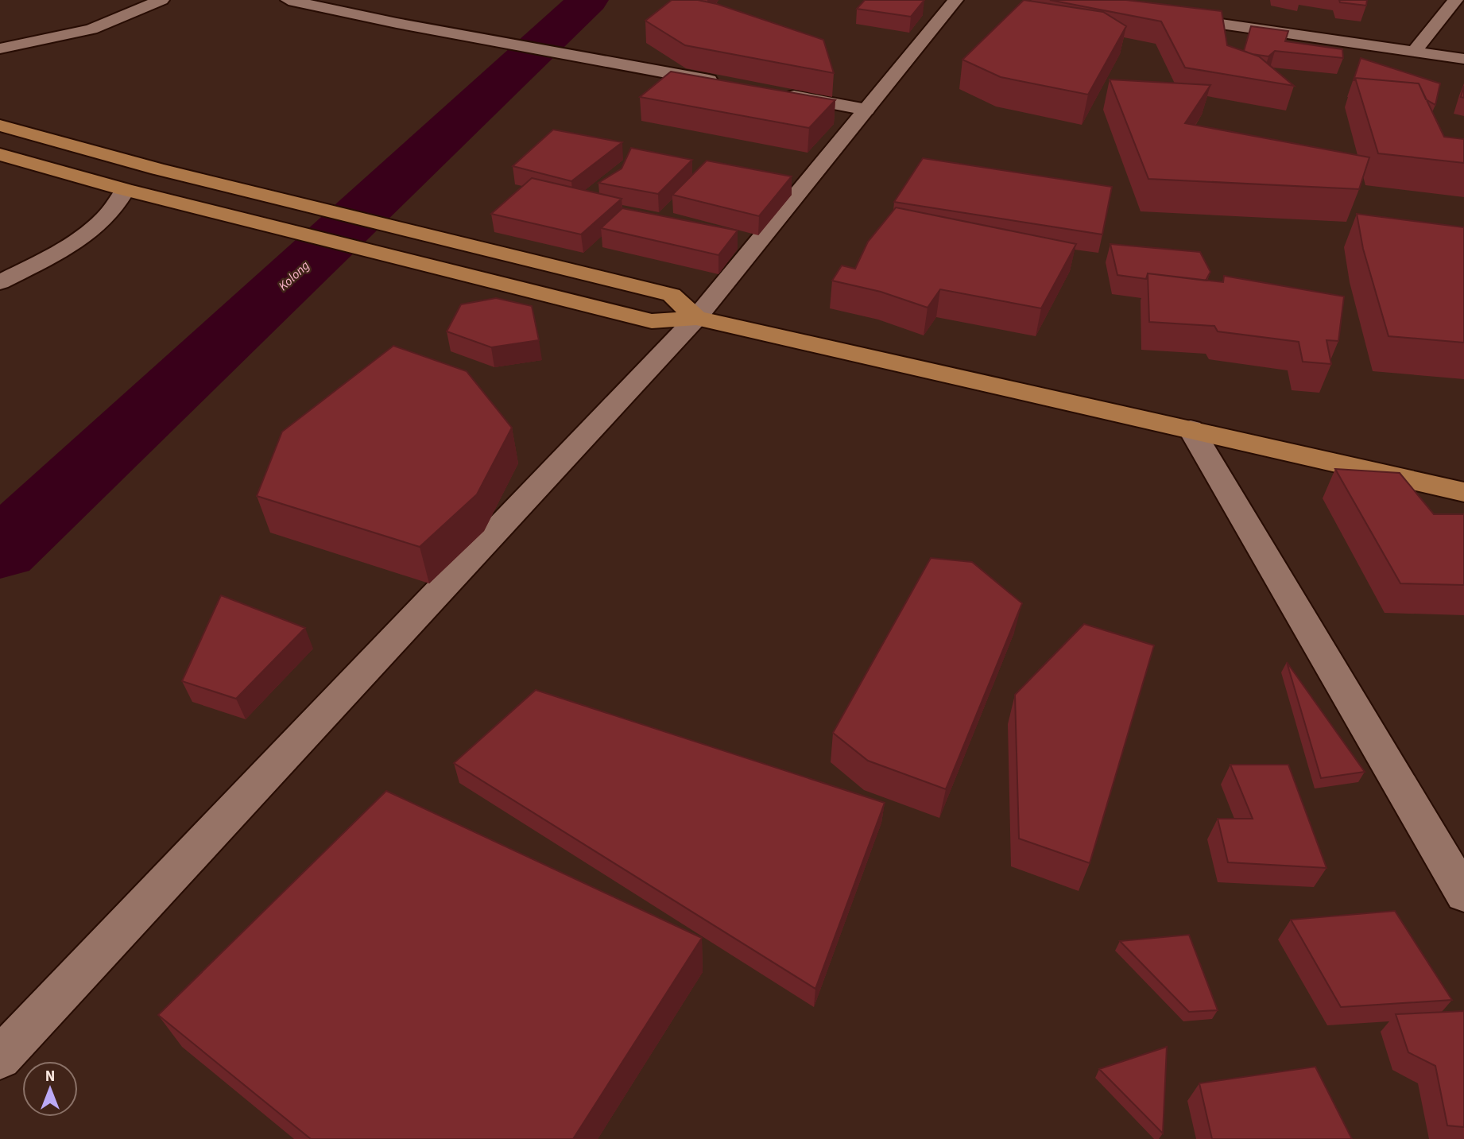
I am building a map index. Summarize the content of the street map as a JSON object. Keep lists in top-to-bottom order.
{
  "water": ["Kolong"],
  "north": "top"
}
